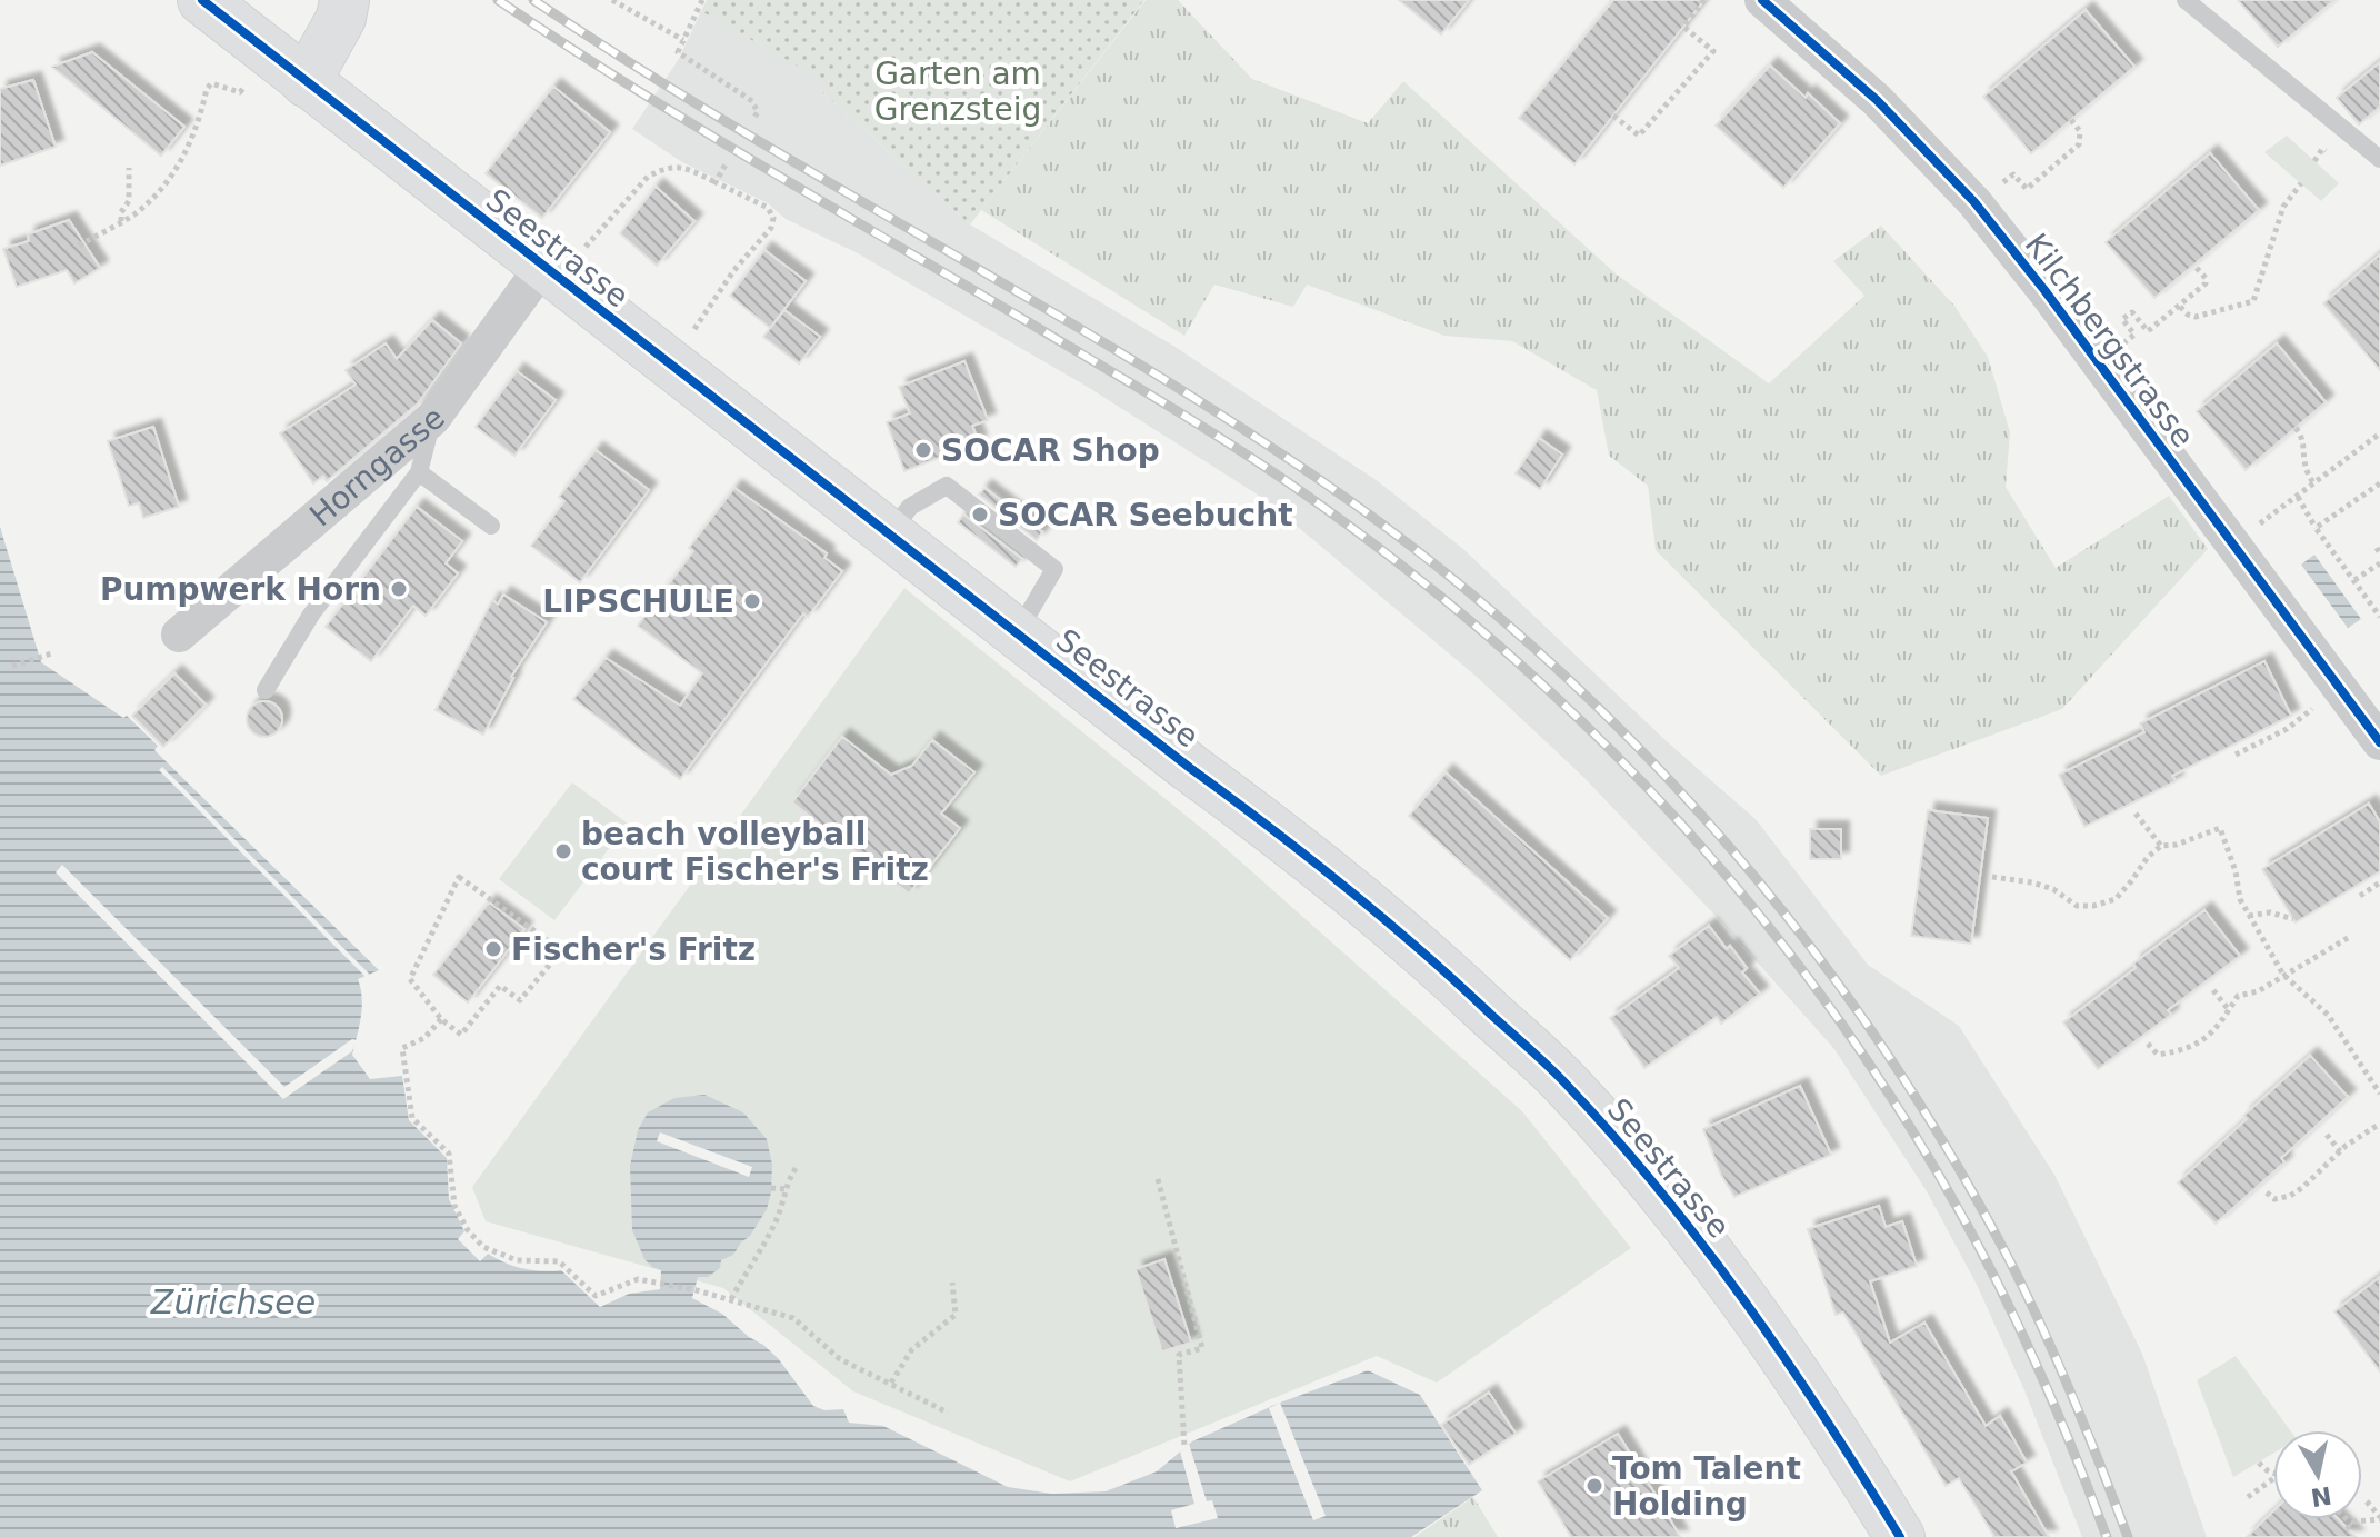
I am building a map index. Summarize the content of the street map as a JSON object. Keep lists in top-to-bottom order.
{
  "streets": {
    "main road": ["Seestrasse"],
    "street": ["Kilchbergstrasse", "Horngasse"]
  },
  "crossings": [
    ["Seestrasse", "Horngasse"]
  ],
  "water": ["Zürichsee"],
  "parks": ["Garten am Grenzsteig"],
  "places": [
    "SOCAR Shop",
    "SOCAR Seebucht",
    "Pumpwerk Horn",
    "LIPSCHULE",
    "beach volleyball court Fischer's Fritz",
    "Fischer's Fritz",
    "Tom Talent Holding"
  ],
  "north": "bottom"
}
